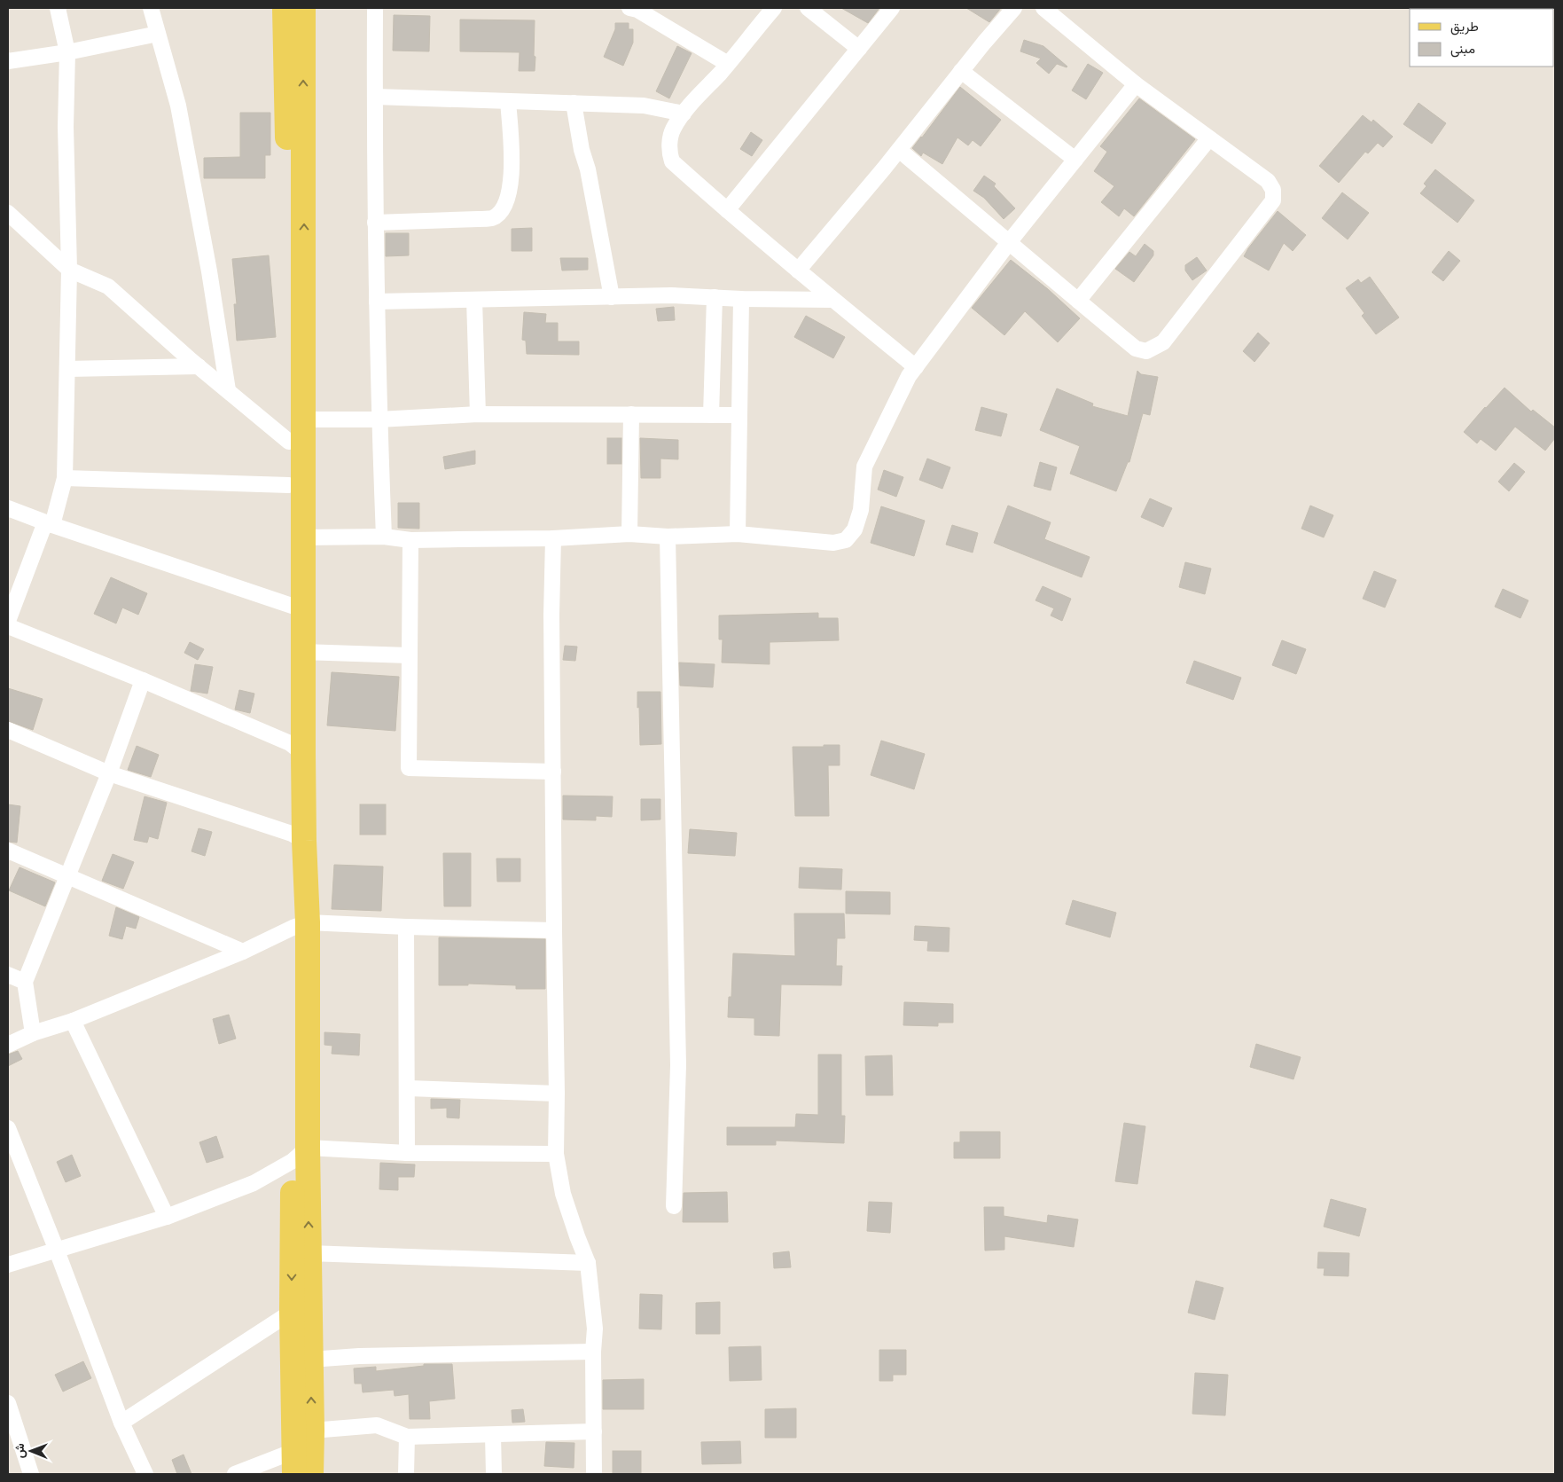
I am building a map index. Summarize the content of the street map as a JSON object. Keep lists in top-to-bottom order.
{
  "legend": ["طريق", "مبنى"],
  "north": "left"
}
